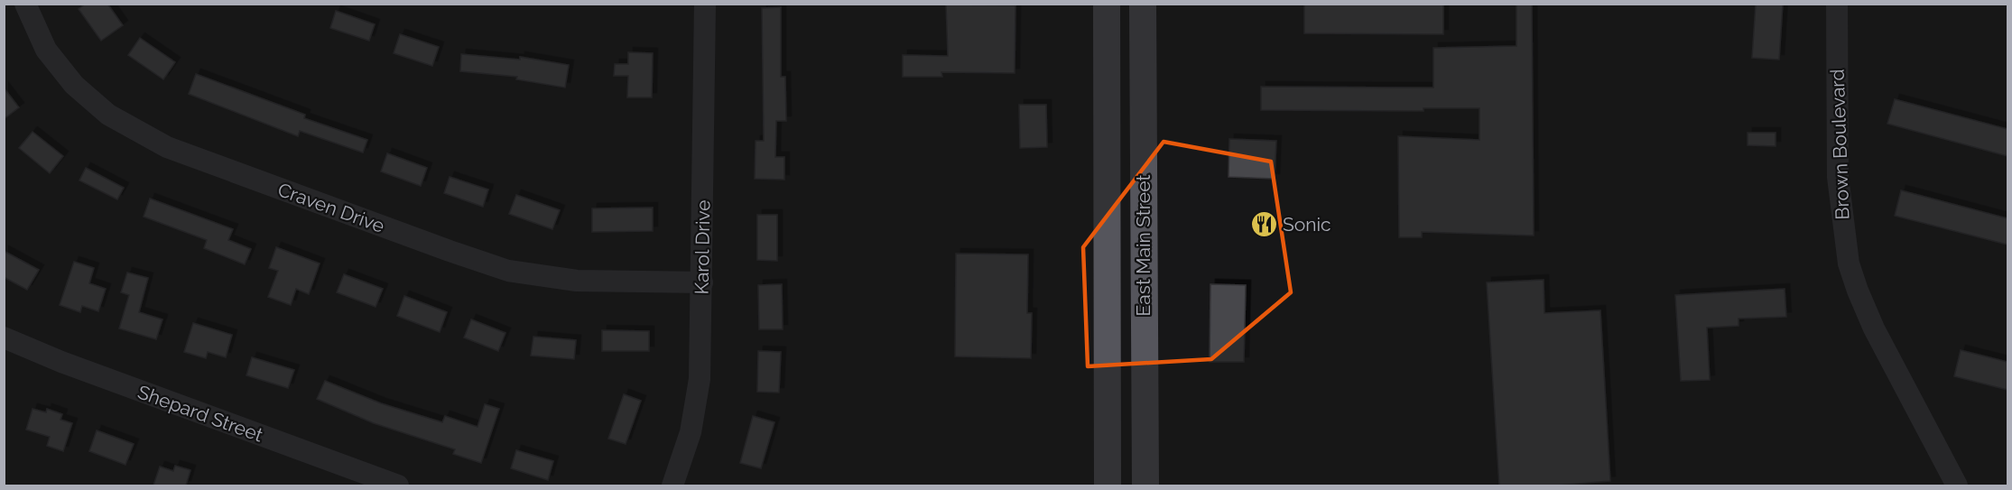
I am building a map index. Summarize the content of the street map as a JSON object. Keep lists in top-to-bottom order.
{
  "streets": {
    "main road": ["East Main Street"],
    "street": [
      "Brown Boulevard",
      "Craven Drive",
      "Karol Drive",
      "Shepard Street"
    ]
  },
  "crossings": [
    ["Craven Drive", "Karol Drive"]
  ],
  "places": {
    "restaurant": ["Sonic"]
  }
}
